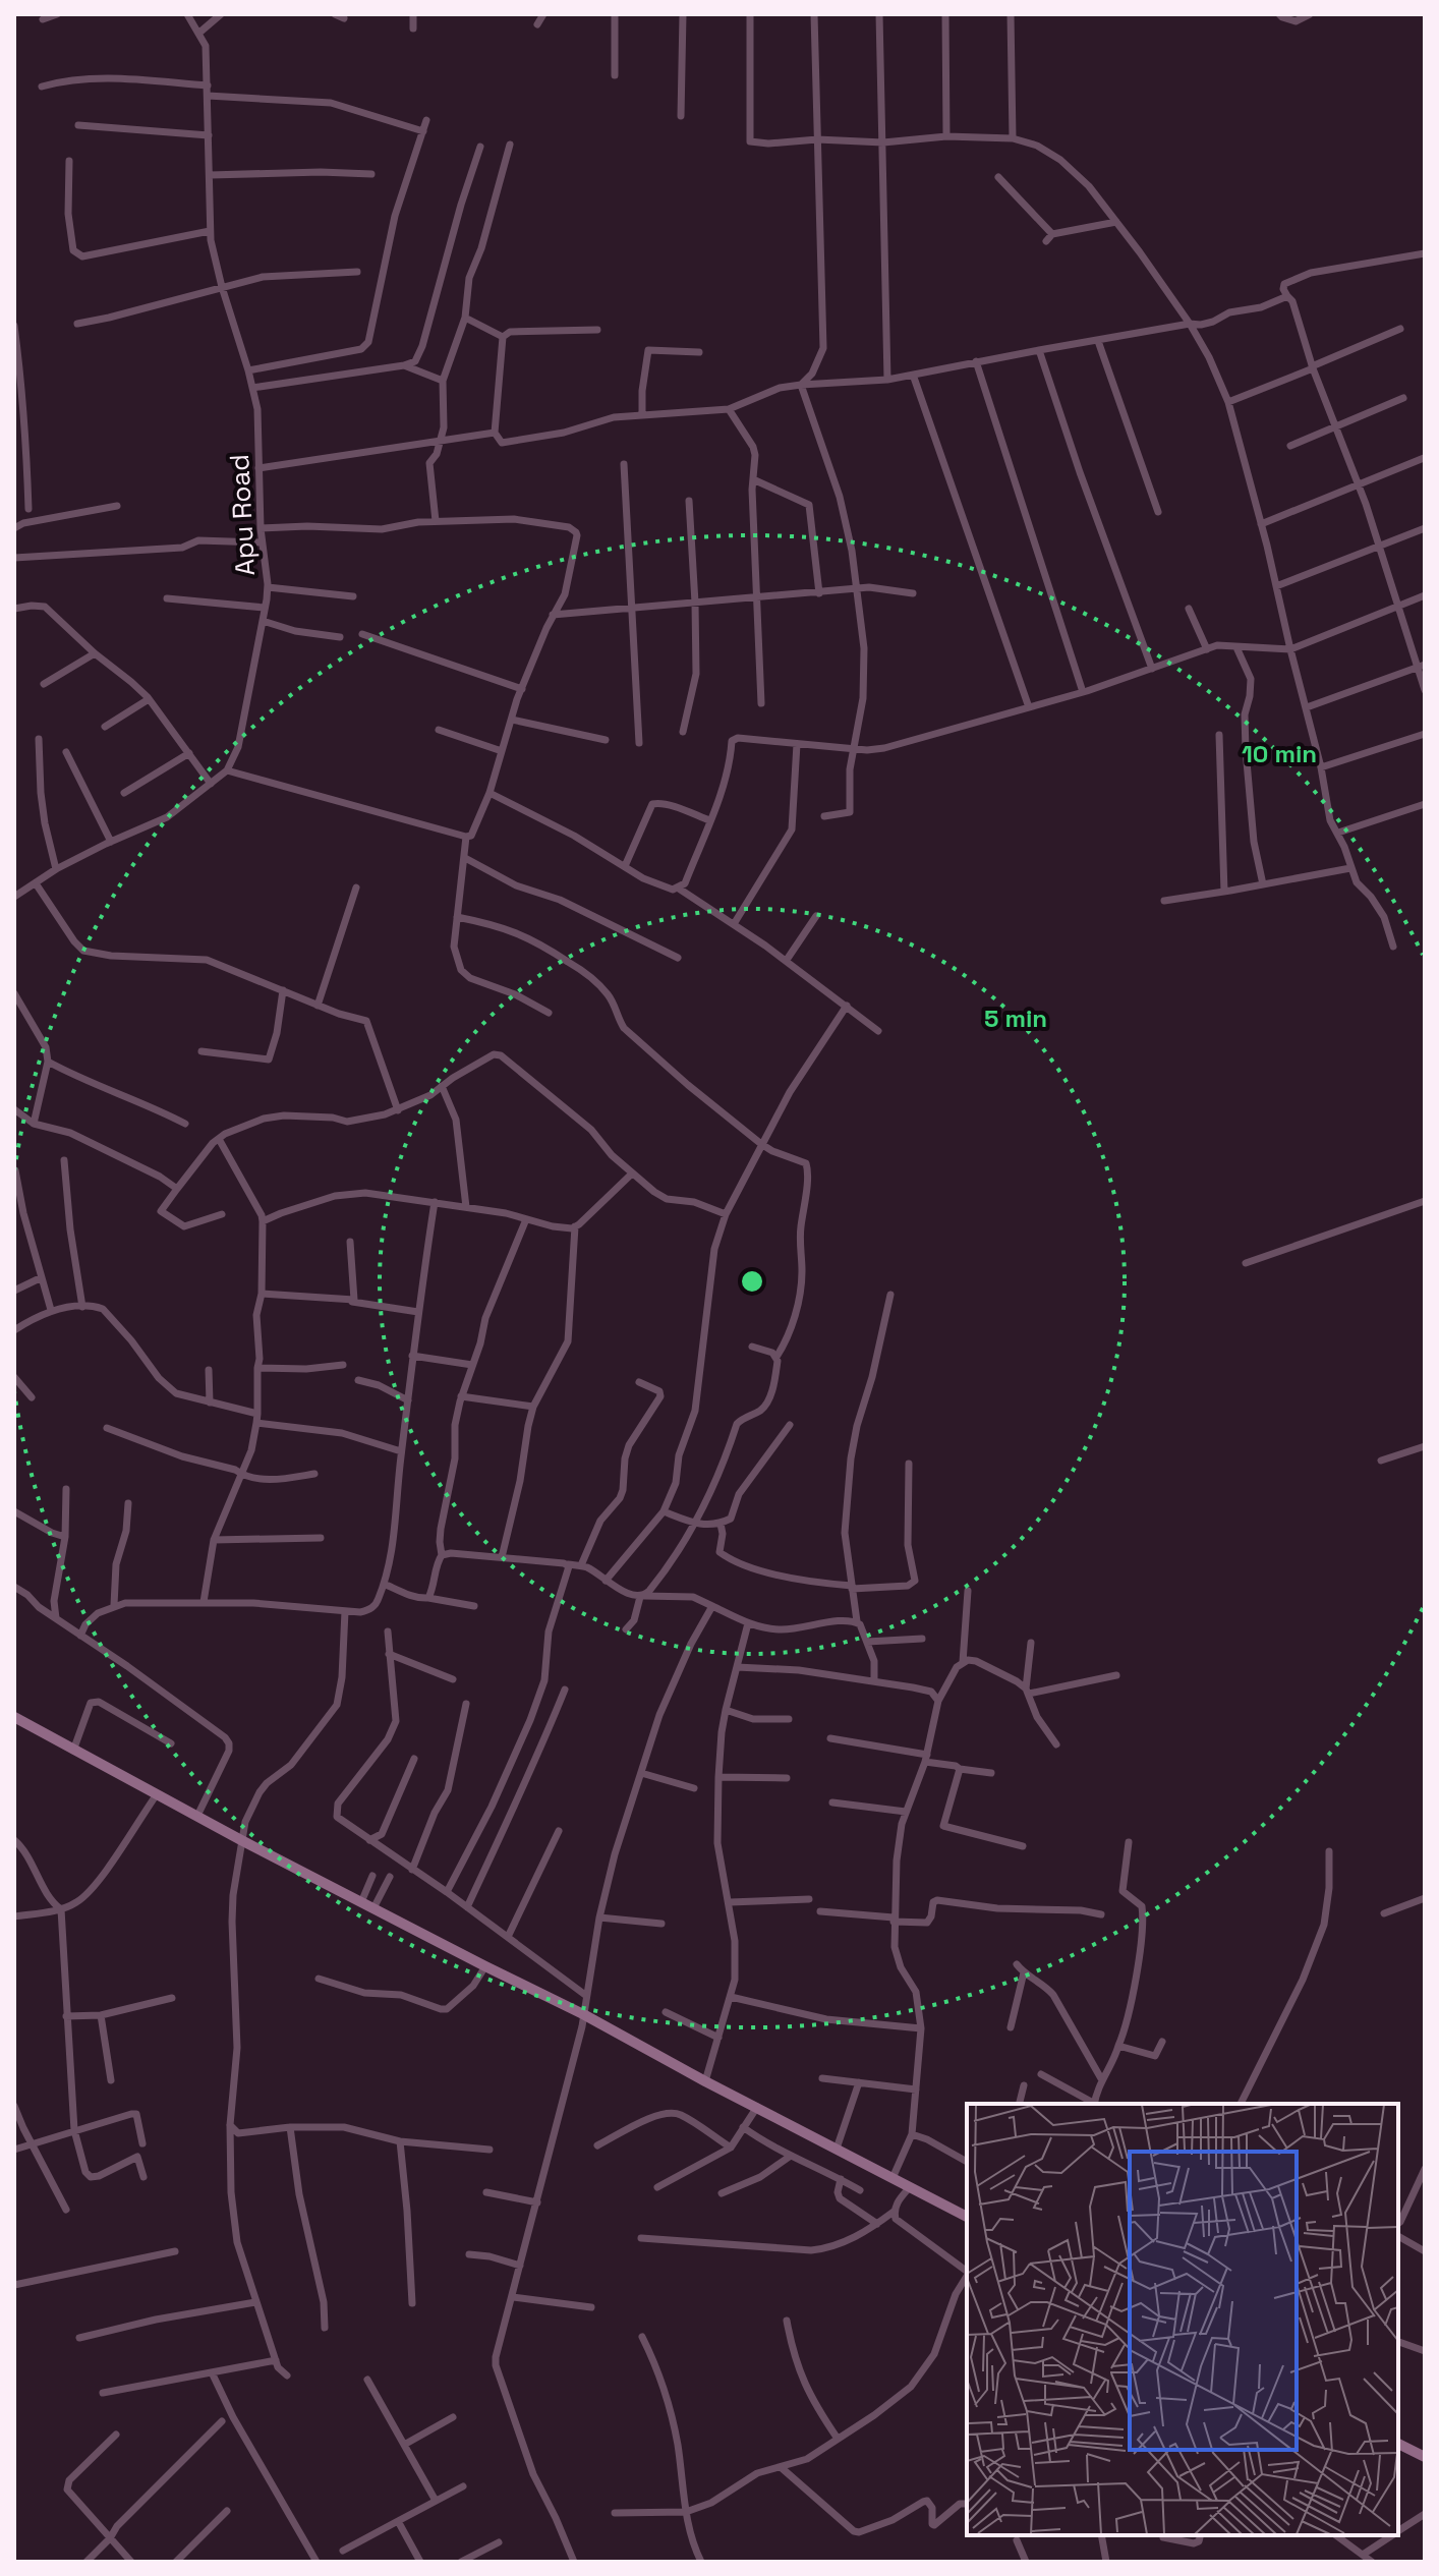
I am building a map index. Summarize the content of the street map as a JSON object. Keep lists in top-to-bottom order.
{
  "streets": {
    "street": ["Apu Road"]
  },
  "rings": ["10 min", "5 min"]
}
